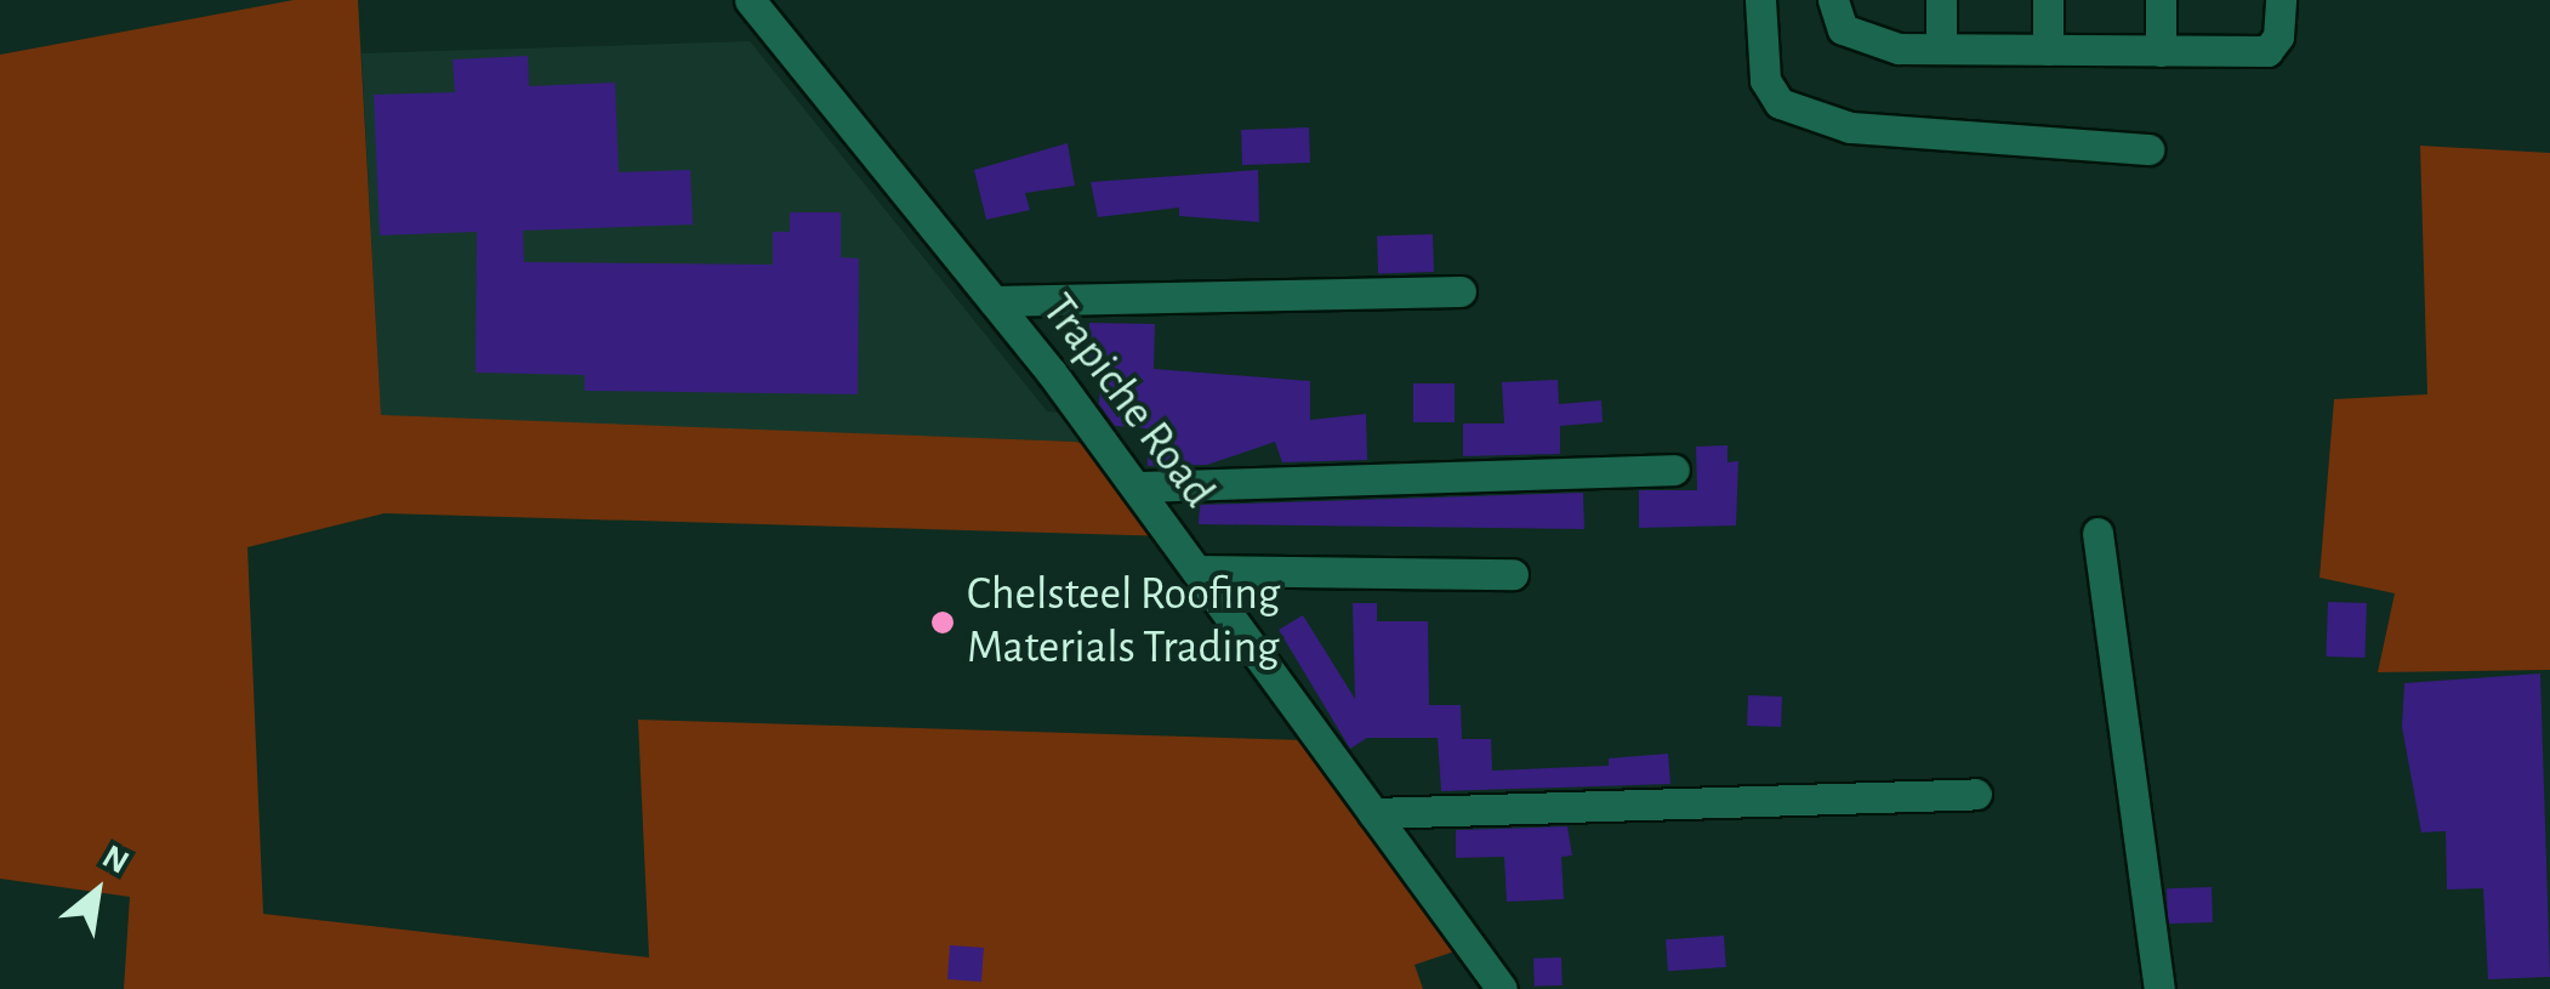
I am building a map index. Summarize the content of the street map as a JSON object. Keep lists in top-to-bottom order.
{
  "streets": {
    "street": ["Trapiche Road"]
  },
  "places": ["Chelsteel Roofing Materials Trading"],
  "north": "top right"
}
